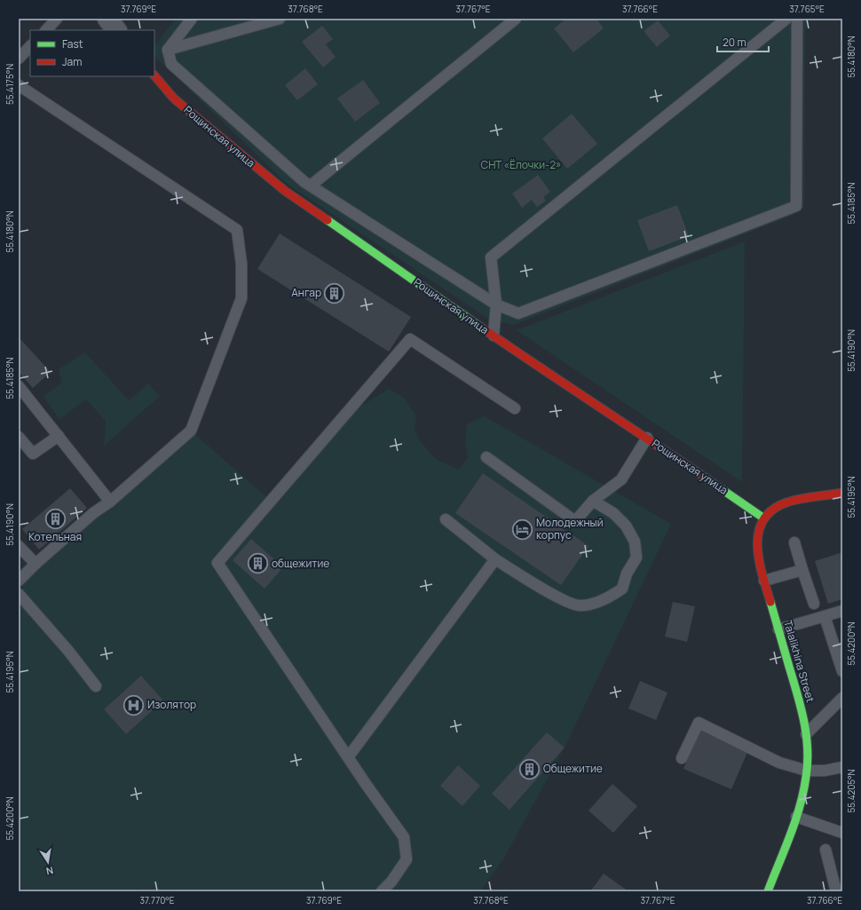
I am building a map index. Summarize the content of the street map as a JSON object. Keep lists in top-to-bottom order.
{
  "streets": {
    "street": ["Рощинская улица", "Talalikhina Street"]
  },
  "crossings": [
    ["Рощинская улица", "Talalikhina Street"]
  ],
  "parks": ["СНТ «Ёлочки-2»"],
  "places": {
    "building": [
      "Ангар",
      "Котельная",
      "общежитие",
      "Общежитие"
    ],
    "hotel": ["Молодежный корпус"],
    "hospital": ["Изолятор"]
  },
  "legend": ["Fast", "Jam"],
  "scale_bar": "20 m",
  "north": "bottom",
  "coordinates": [
    "37.769°E",
    "37.768°E",
    "37.767°E",
    "37.766°E",
    "37.765°E",
    "55.4180°N",
    "55.4175°N",
    "55.4185°N",
    "55.4190°N",
    "55.4195°N",
    "55.4200°N",
    "55.4205°N",
    "37.770°E"
  ]
}
